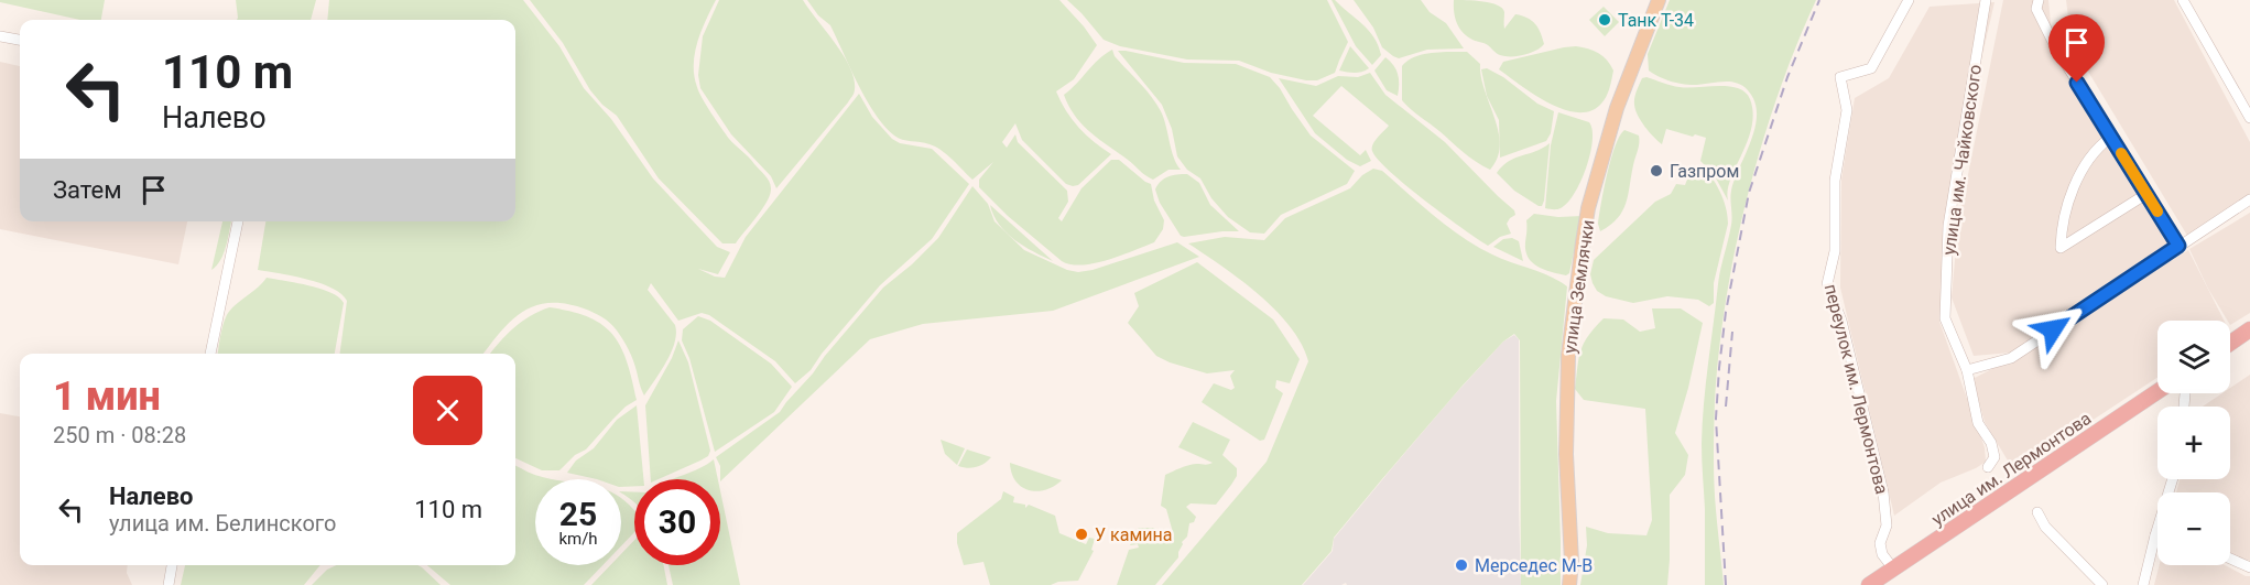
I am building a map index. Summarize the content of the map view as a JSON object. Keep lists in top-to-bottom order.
{
  "streets": {
    "highway": ["улица им. Лермонтова"],
    "main road": ["улица Землячки"],
    "street": ["улица им. Чайковского", "переулок им. Лермонтова"]
  },
  "crossings": [
    ["переулок им. Лермонтова", "улица им. Лермонтова"]
  ],
  "places": [
    "Танк Т-34",
    "Газпром",
    "У камина",
    "Мерседес M-B"
  ],
  "page": {
    "turn": ["110 m", "Налево"],
    "then": "Затем",
    "map_buttons": ["+", "−"],
    "heading": ["1 мин", "250 m · 08:28"],
    "list": [
      {
        "name": "Налево",
        "note": "улица им. Белинского",
        "value": "110 m"
      }
    ],
    "speed": "25 km/h",
    "limit": "30"
  }
}
